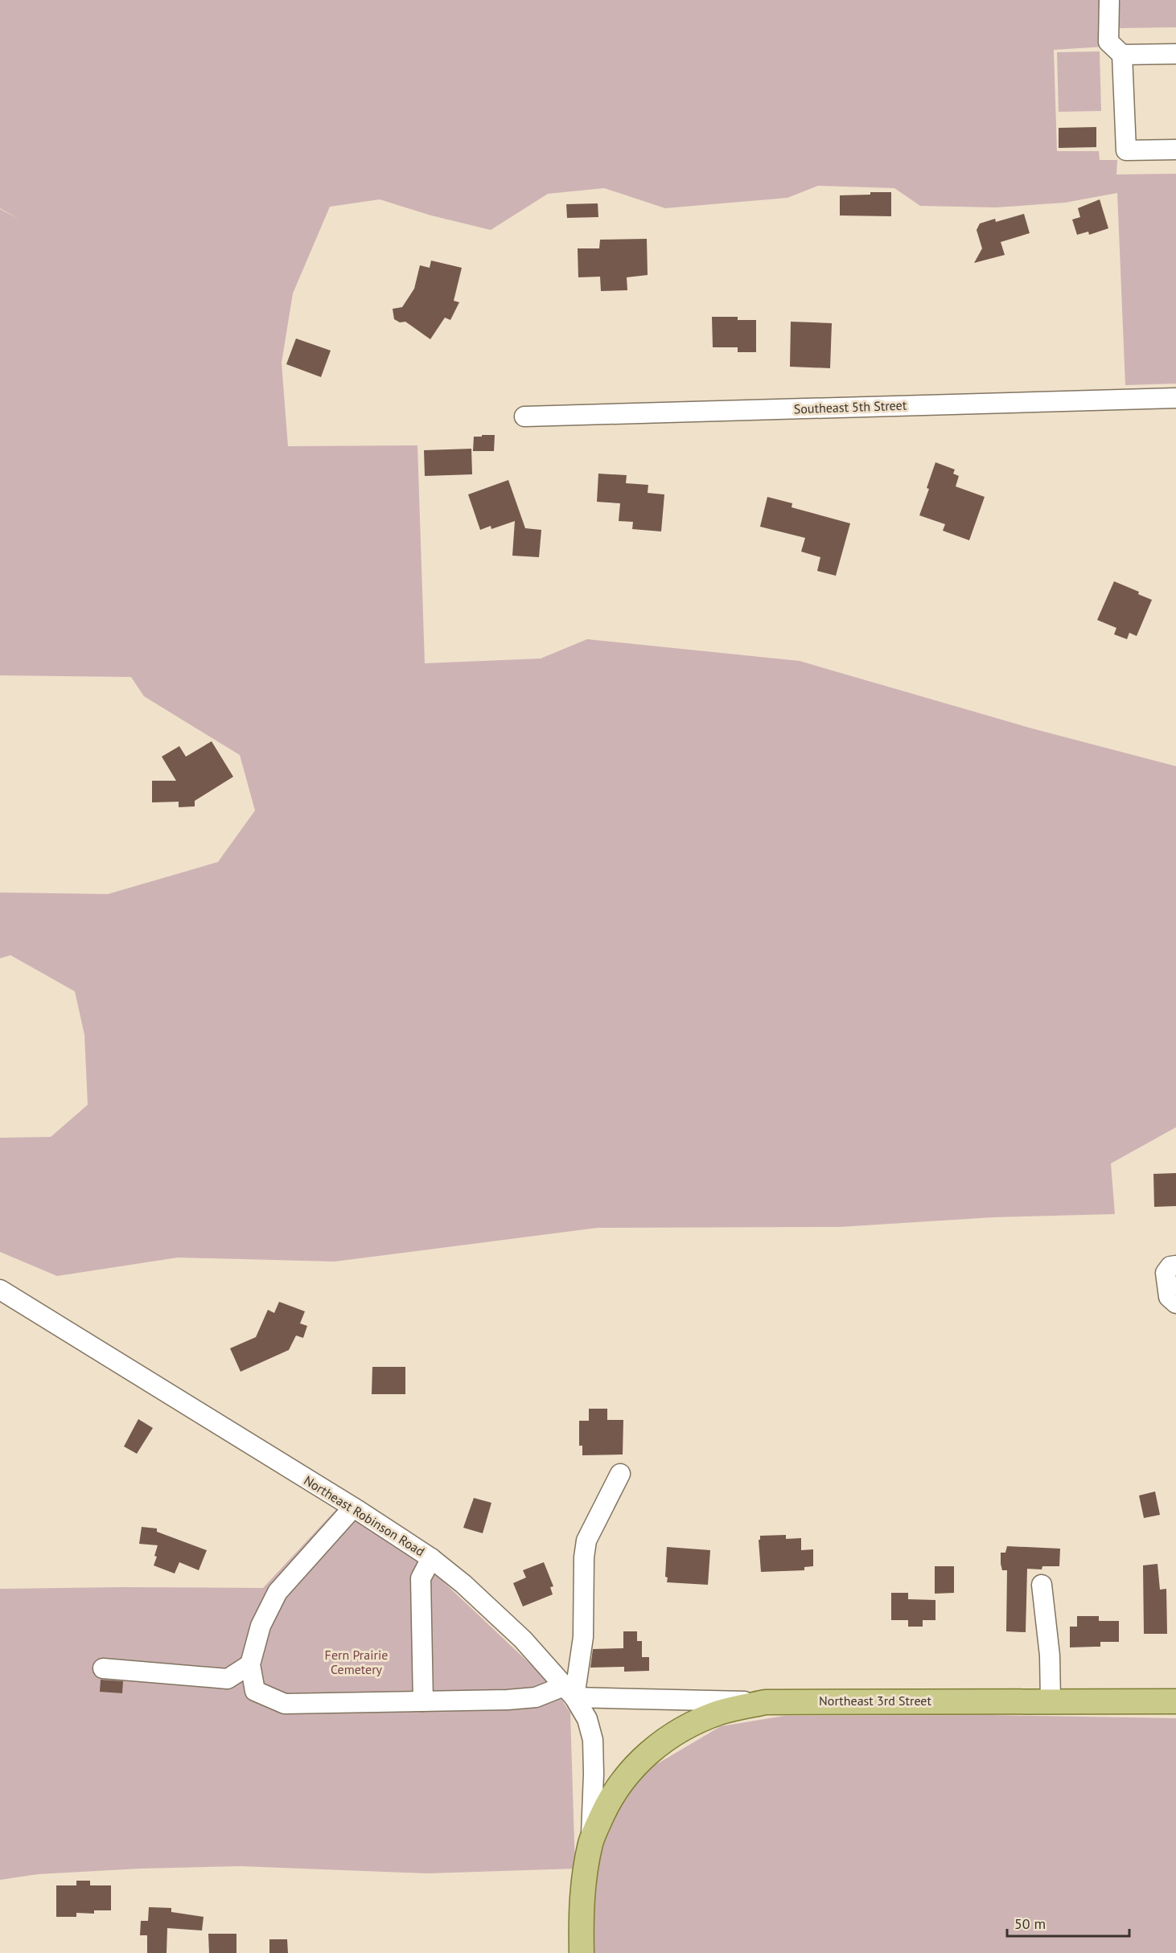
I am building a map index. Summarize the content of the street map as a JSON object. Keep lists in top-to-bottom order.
{
  "streets": {
    "main road": ["Northeast 3rd Street"],
    "street": ["Southeast 5th Street", "Northeast Robinson Road"]
  },
  "crossings": [
    ["Northeast Robinson Road", "Northeast 3rd Street"]
  ],
  "parks": ["Fern Prairie Cemetery"],
  "scale_bar": "50 m"
}
